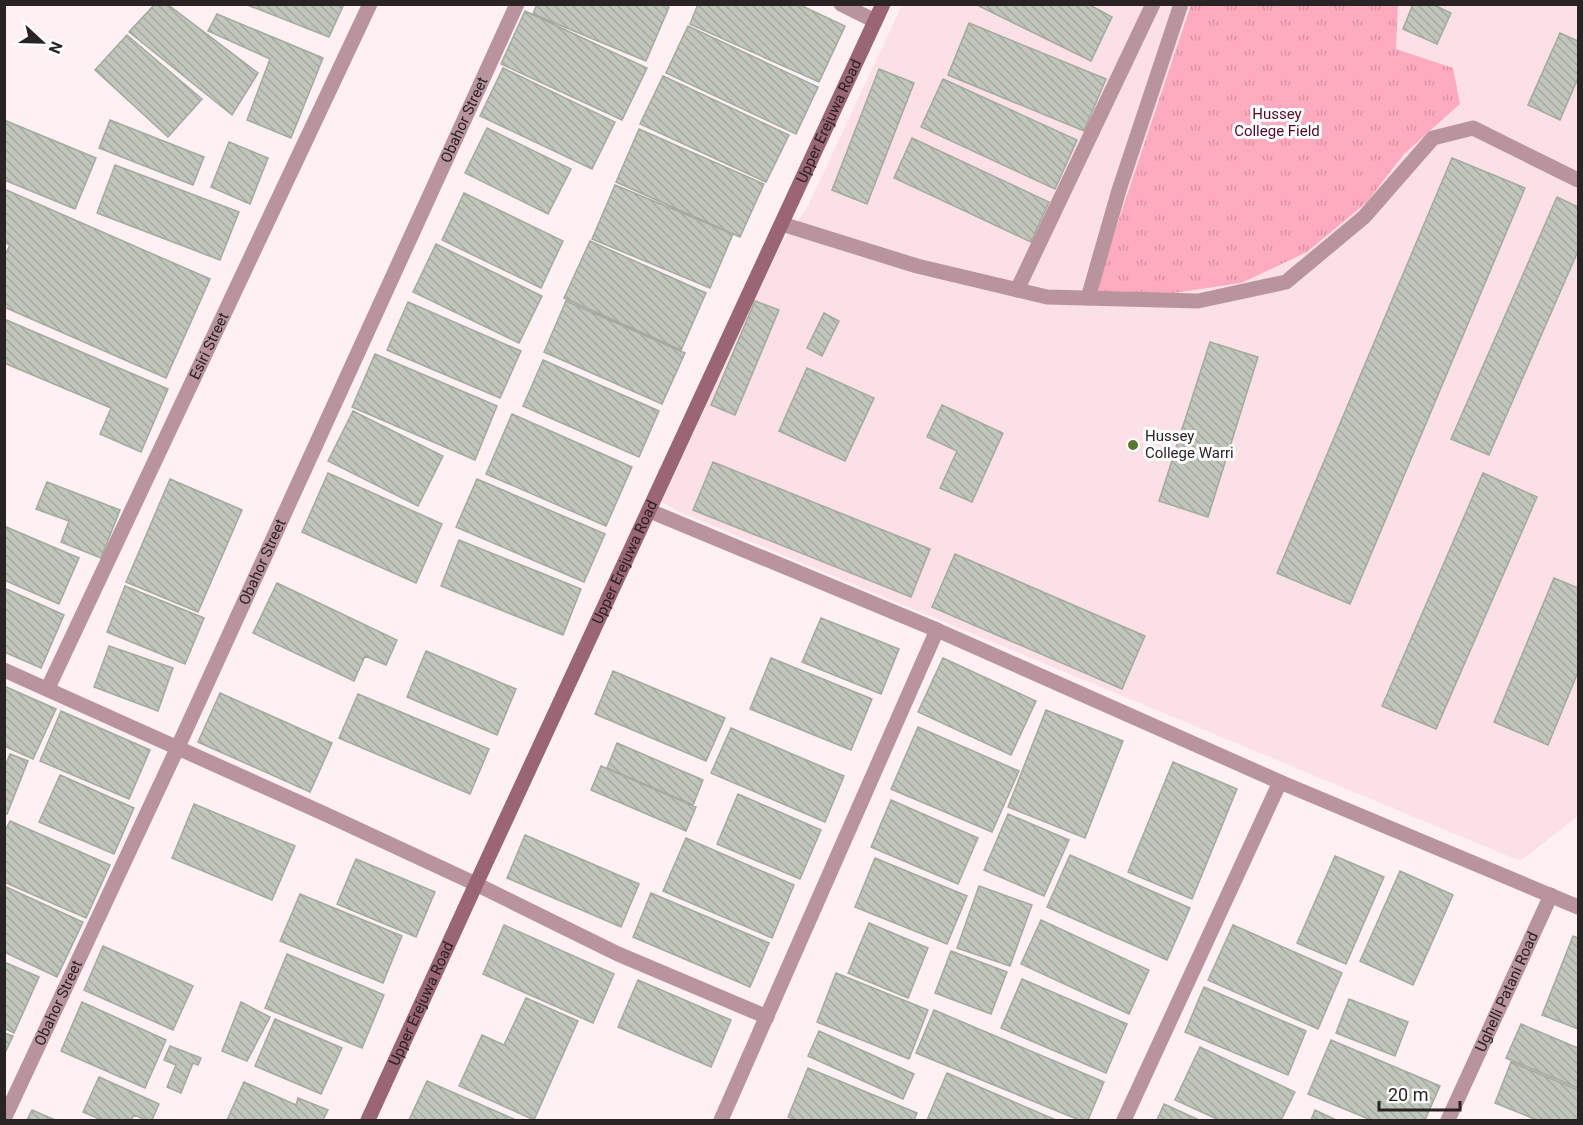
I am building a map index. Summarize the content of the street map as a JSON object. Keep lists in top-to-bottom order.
{
  "streets": {
    "street": [
      "Obahor Street",
      "Upper Erejuwa Road",
      "Esiri Street",
      "Ughelli Patani Road"
    ]
  },
  "parks": ["Hussey College Field"],
  "places": ["Hussey College Warri"],
  "scale_bar": "20 m",
  "north": "right"
}
